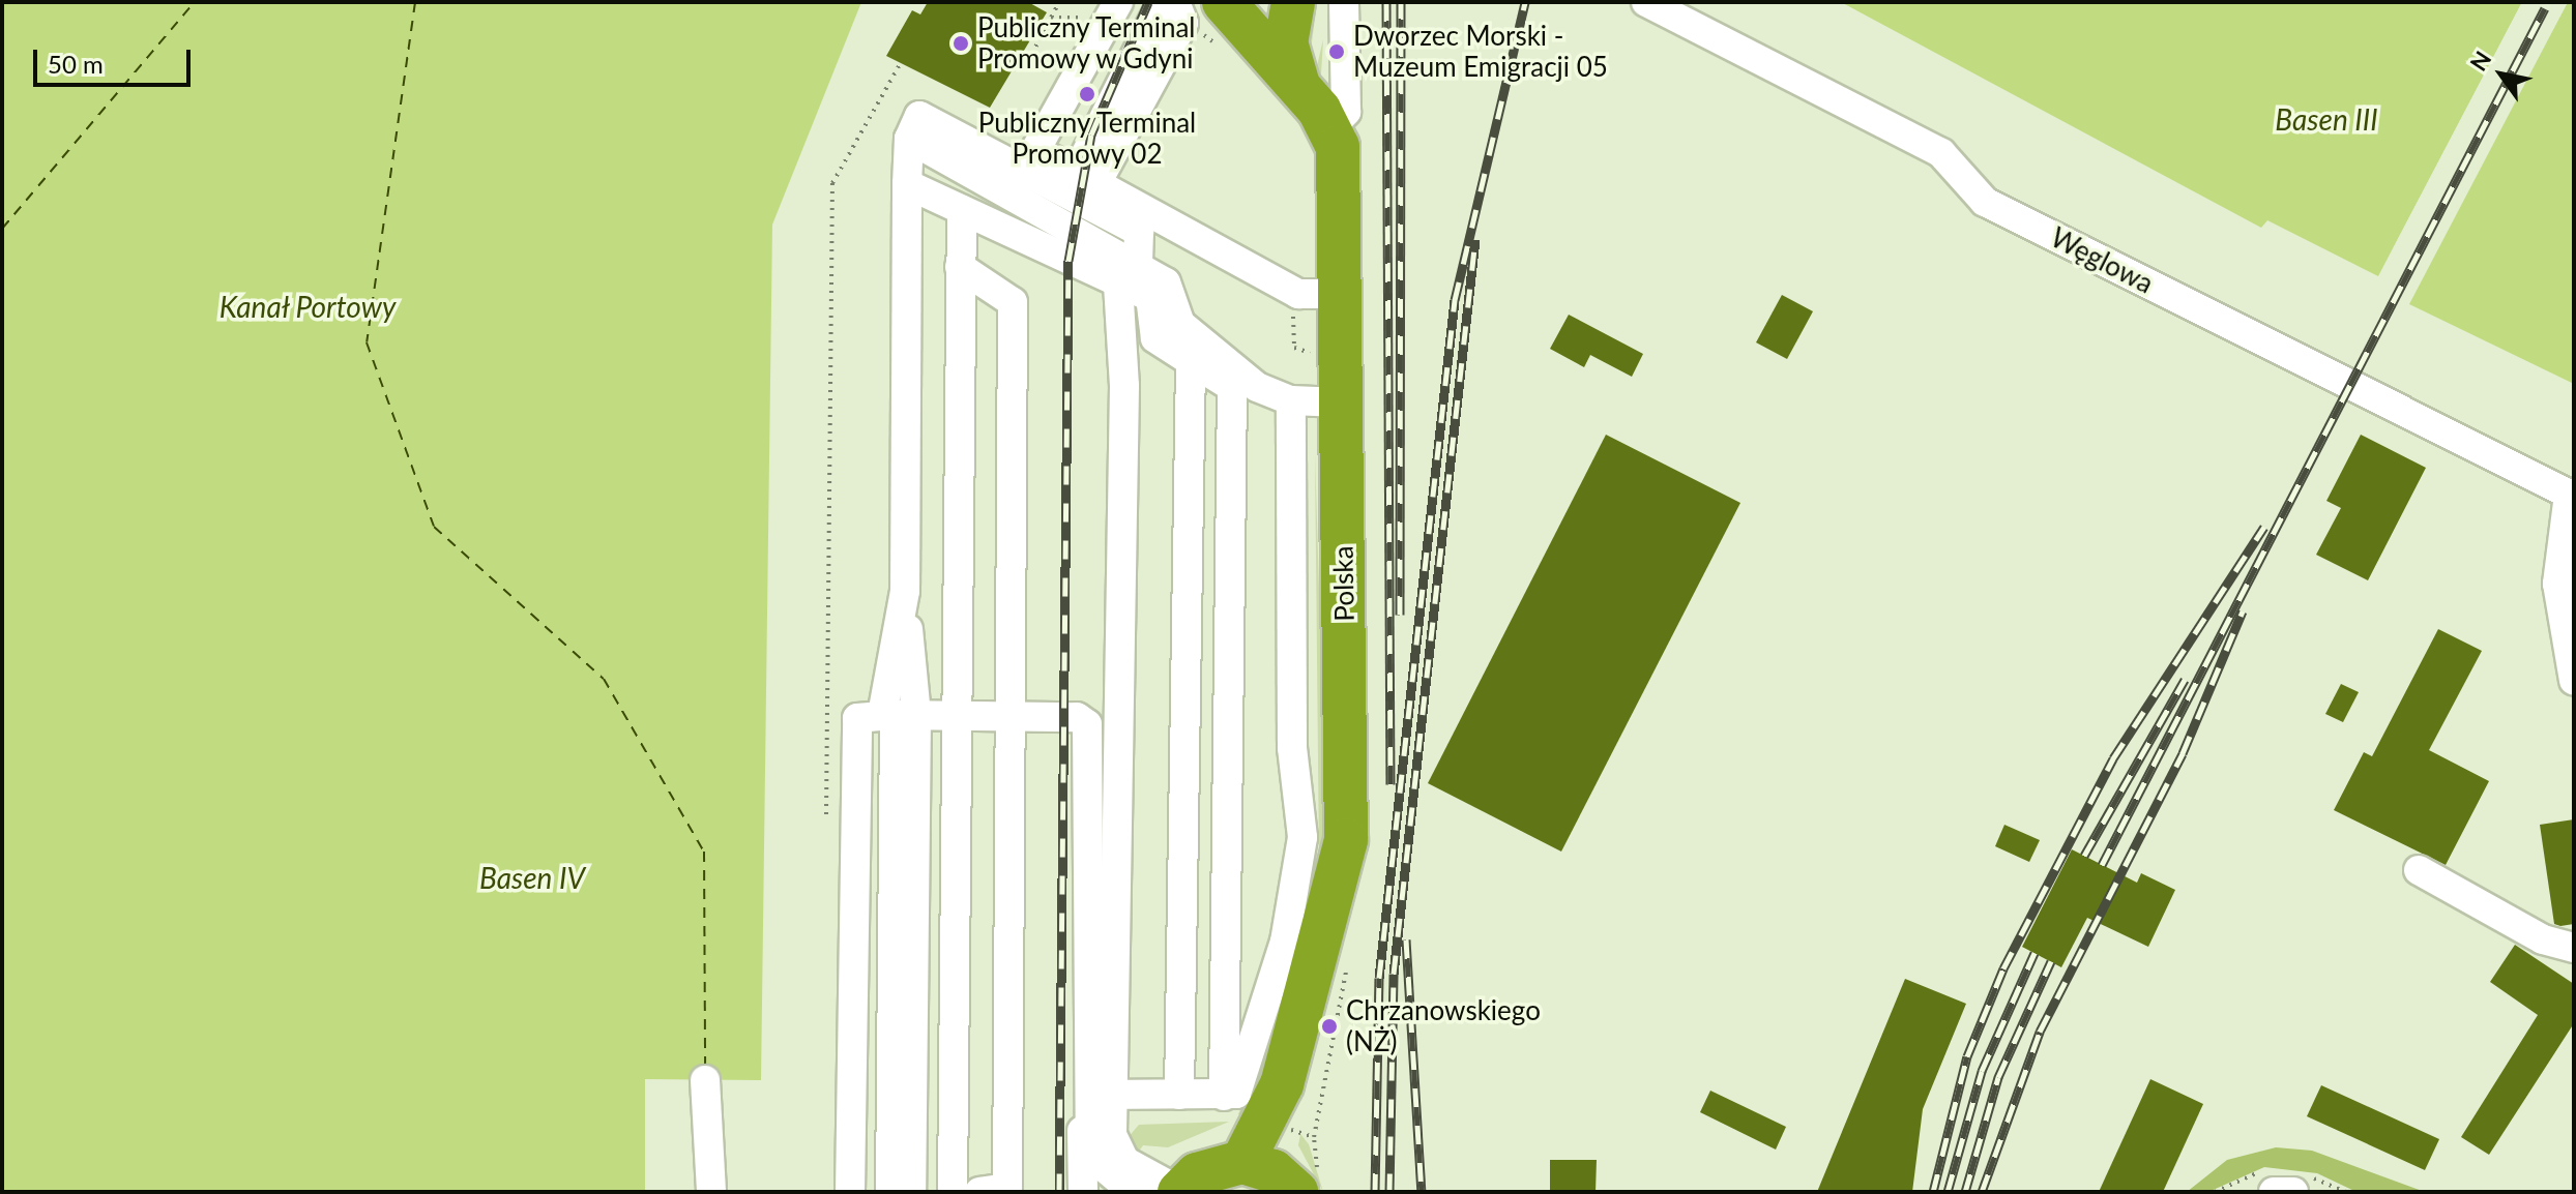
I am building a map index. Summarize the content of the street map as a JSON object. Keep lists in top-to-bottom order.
{
  "streets": {
    "highway": ["Polska"],
    "street": ["Węglowa"]
  },
  "water": ["Basen III", "Kanał Portowy", "Basen IV"],
  "places": [
    "Publiczny Terminal Promowy w Gdyni",
    "Dworzec Morski - Muzeum Emigracji 05",
    "Publiczny Terminal Promowy 02",
    "Chrzanowskiego (NŻ)"
  ],
  "scale_bar": "50 m",
  "north": "top left"
}
